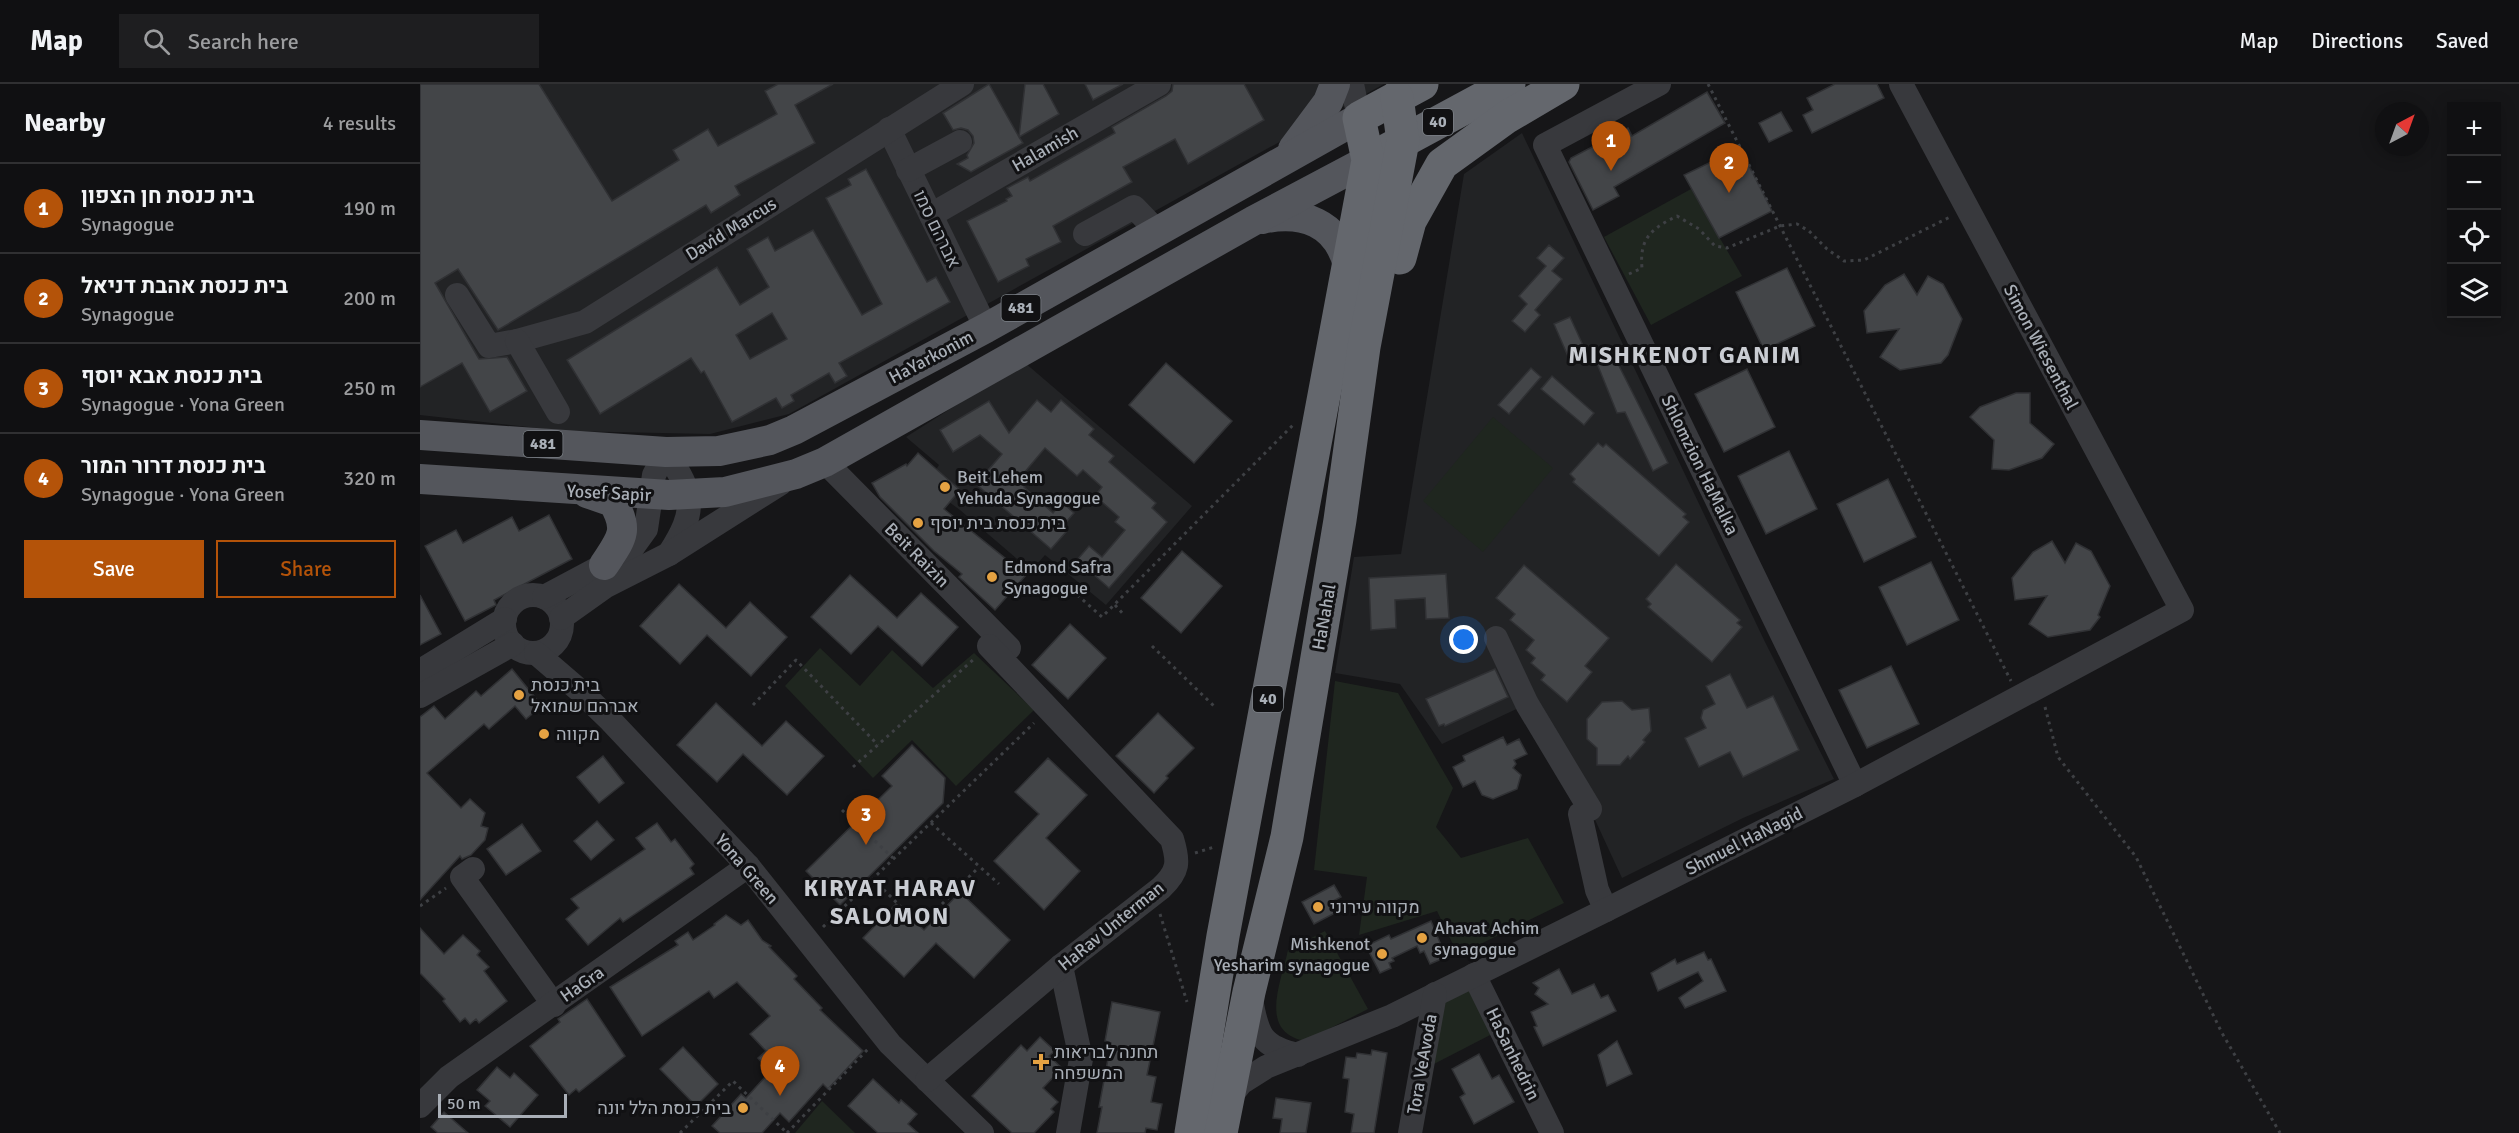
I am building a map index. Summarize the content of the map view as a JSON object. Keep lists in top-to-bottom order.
{
  "streets": {
    "highway": ["40", "HaNahal"],
    "main road": ["481", "HaYarkonim", "Yosef Sapir"],
    "street": [
      "Halamish",
      "David Marcus",
      "אברהם סמו",
      "Simon Wiesenthal",
      "Shlomzion HaMalka",
      "Beit Raizin",
      "Shmuel HaNagid",
      "Yona Green",
      "HaRav Unterman",
      "HaGra",
      "HaSanhedrin",
      "Tora VeAvoda"
    ]
  },
  "crossings": [
    ["40", "481"],
    ["40", "HaYarkonim"],
    ["40", "HaNahal"],
    ["Halamish", "אברהם סמו"],
    ["David Marcus", "אברהם סמו"],
    ["אברהם סמו", "HaYarkonim"],
    ["481", "HaYarkonim"],
    ["481", "Yosef Sapir"],
    ["481", "Beit Raizin"],
    ["Simon Wiesenthal", "Shmuel HaNagid"],
    ["Shlomzion HaMalka", "Shmuel HaNagid"],
    ["HaNahal", "Shmuel HaNagid"],
    ["Shmuel HaNagid", "HaSanhedrin"],
    ["Shmuel HaNagid", "Tora VeAvoda"],
    ["Yona Green", "HaRav Unterman"],
    ["Yona Green", "HaGra"]
  ],
  "districts": ["MISHKENOT GANIM", "KIRYAT HARAV SALOMON"],
  "places": {
    "other": [
      "Beit Lehem Yehuda Synagogue",
      "בית כנסת בית יוסף",
      "Edmond Safra Synagogue",
      "בית כנסת אברהם שמואל",
      "מקווה",
      "מקווה עירוני",
      "Ahavat Achim synagogue",
      "Mishkenot Yesharim synagogue",
      "בית כנסת הלל יונה"
    ],
    "health": ["תחנה לבריאות המשפחה"]
  },
  "scale_bar": "50 m",
  "north": "top right",
  "page": {
    "header": "Map",
    "search": "Search here",
    "nav": ["Map", "Directions", "Saved"],
    "heading": ["Nearby", "4 results"],
    "map_buttons": ["+", "−"],
    "pins": [
      "1",
      "2",
      "3",
      "4"
    ],
    "list": [
      {
        "mark": "1",
        "name": "בית כנסת חן הצפון",
        "note": "Synagogue",
        "value": "190 m"
      },
      {
        "mark": "2",
        "name": "בית כנסת אהבת דניאל",
        "note": "Synagogue",
        "value": "200 m"
      },
      {
        "mark": "3",
        "name": "בית כנסת אבא יוסף",
        "note": "Synagogue · Yona Green",
        "value": "250 m"
      },
      {
        "mark": "4",
        "name": "בית כנסת דרור המור",
        "note": "Synagogue · Yona Green",
        "value": "320 m"
      }
    ],
    "buttons": ["Save", "Share"],
    "scale": "50 m"
  }
}
